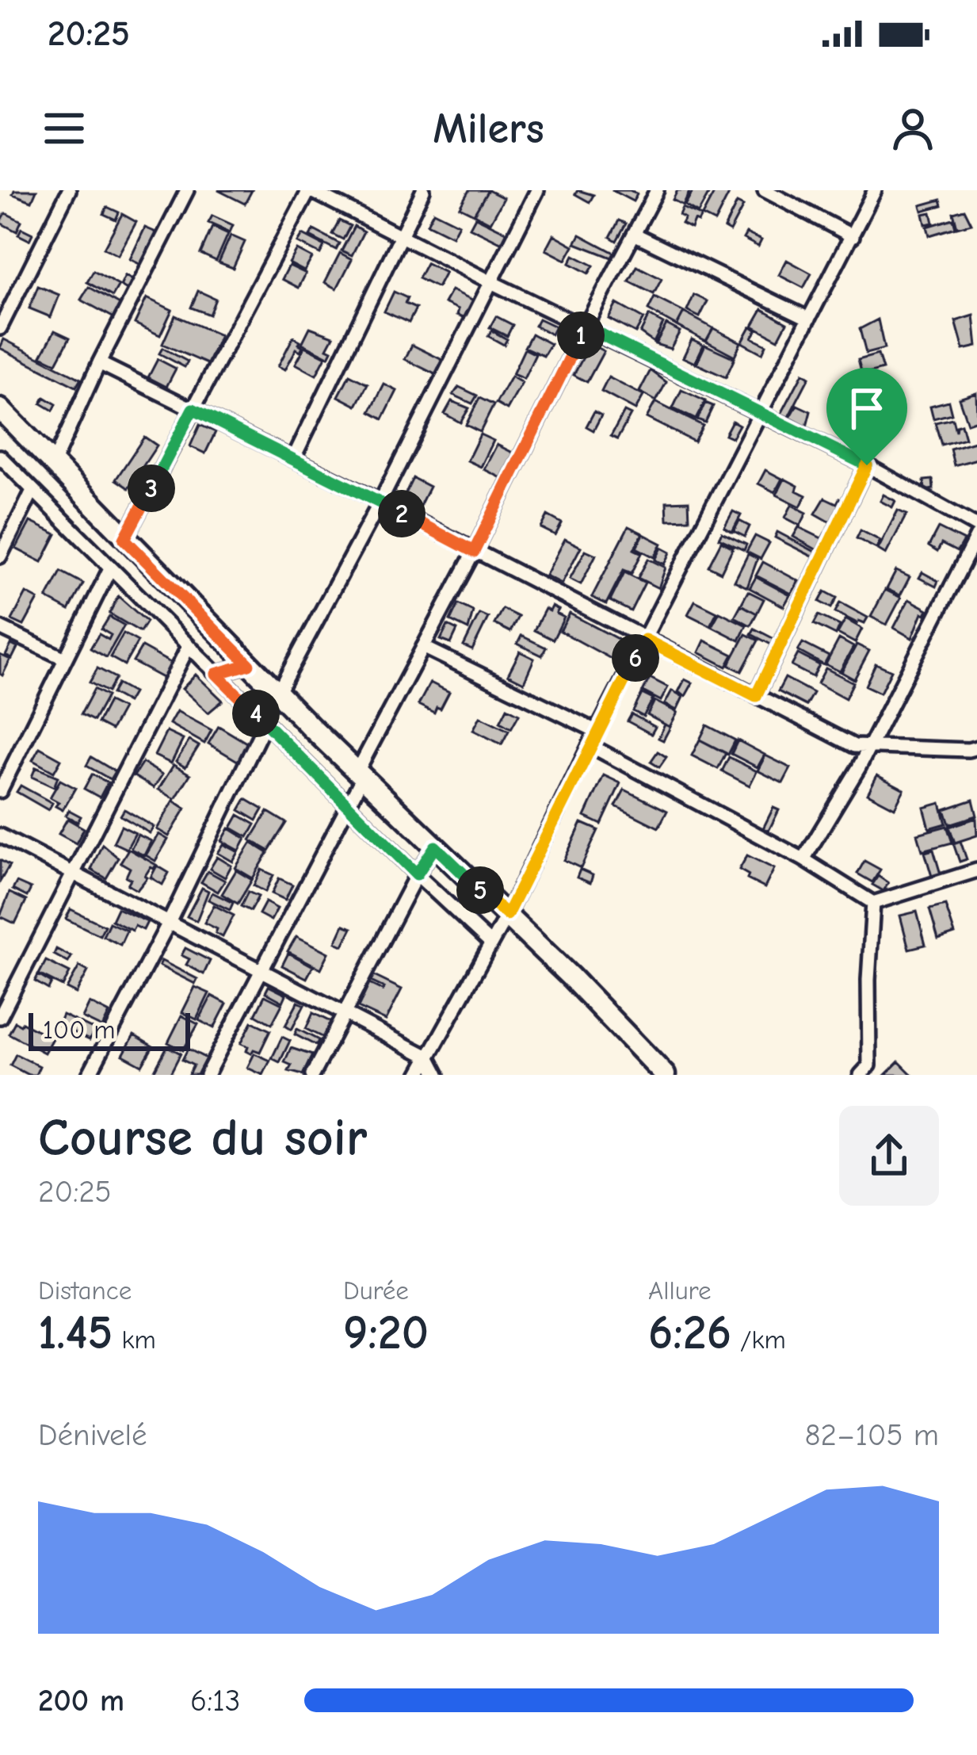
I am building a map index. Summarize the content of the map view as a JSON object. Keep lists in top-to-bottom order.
{
  "scale_bar": "100 m",
  "page": {
    "status": "20:25",
    "header": "Milers",
    "pins": [
      "1",
      "3",
      "2",
      "6",
      "4",
      "5"
    ],
    "scale": "100 m",
    "heading": ["Course du soir", "20:25"],
    "stats": [
      ["Distance", "1.45 km"],
      ["Durée", "9:20"],
      ["Allure", "6:26 /km"]
    ],
    "chart": ["Dénivelé", "82–105 m"],
    "list": [
      {
        "name": "200 m",
        "note": "6:13"
      }
    ]
  }
}
